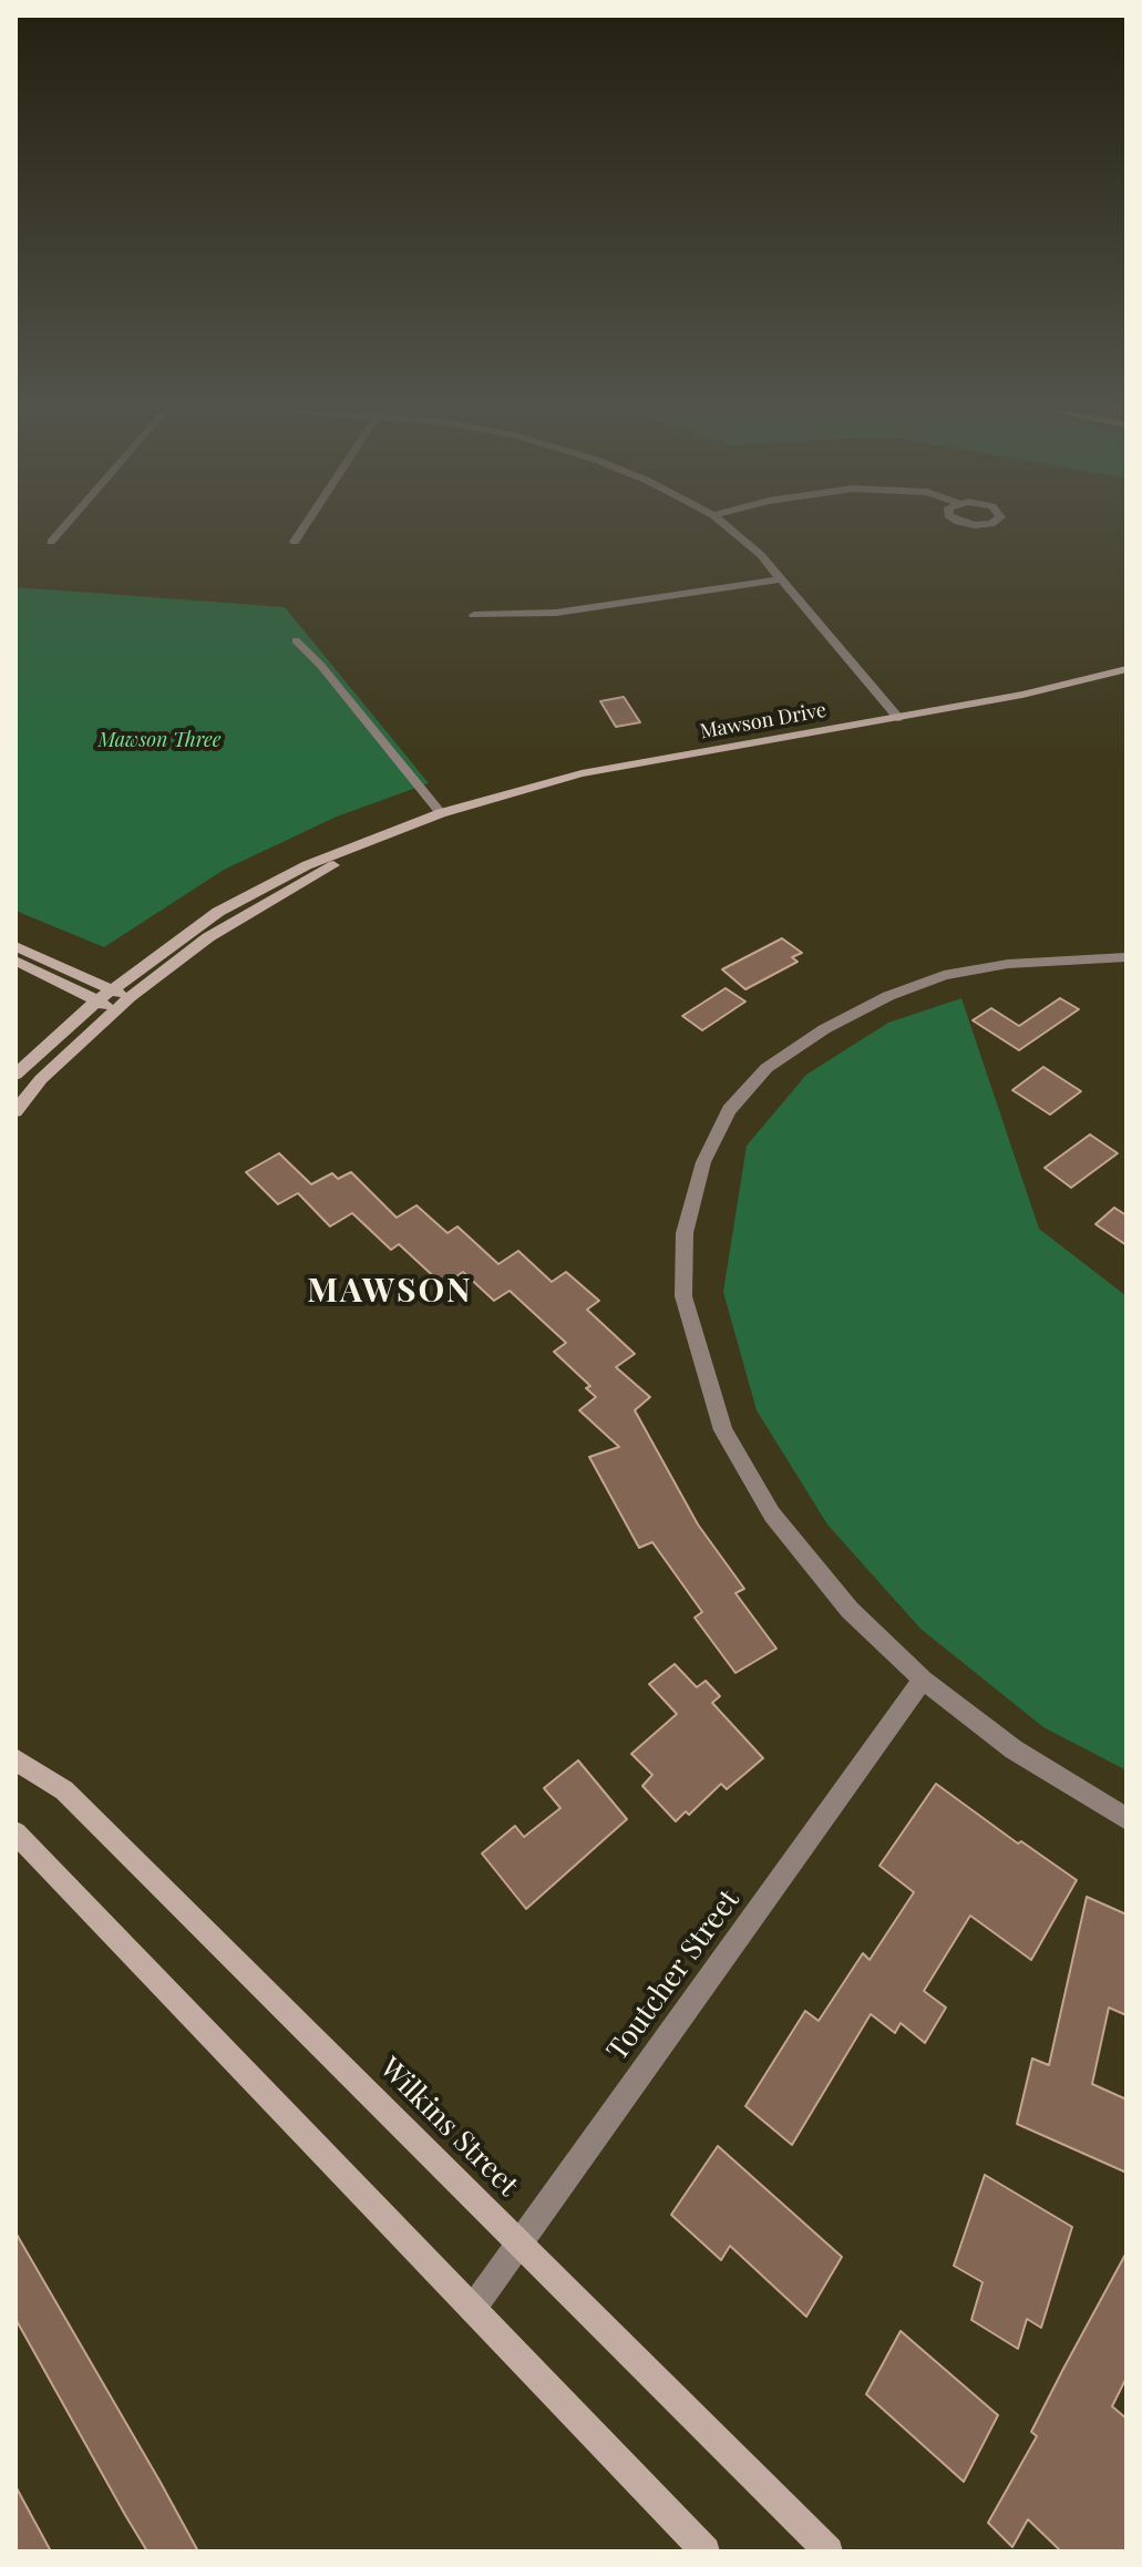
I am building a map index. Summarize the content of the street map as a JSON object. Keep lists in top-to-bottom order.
{
  "streets": {
    "main road": ["Mawson Drive", "Wilkins Street"],
    "street": ["Toutcher Street"]
  },
  "crossings": [
    ["Toutcher Street", "Wilkins Street"]
  ],
  "districts": ["MAWSON"],
  "parks": ["Mawson Three"]
}
